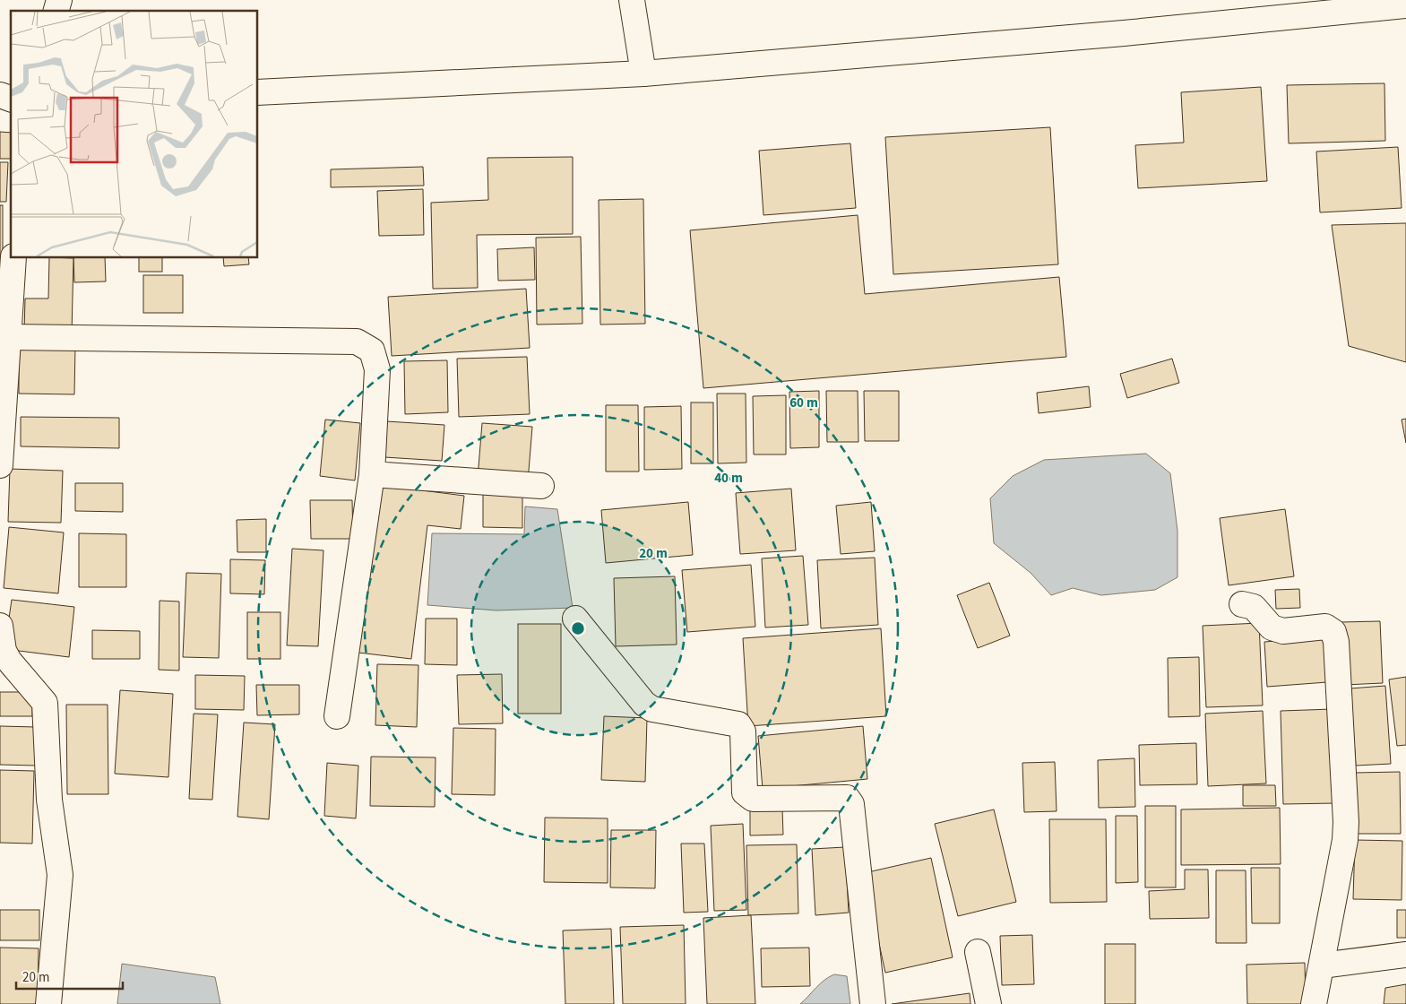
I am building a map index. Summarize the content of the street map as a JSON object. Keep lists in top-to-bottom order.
{
  "scale_bar": "20 m",
  "rings": ["60 m", "40 m", "20 m"]
}
